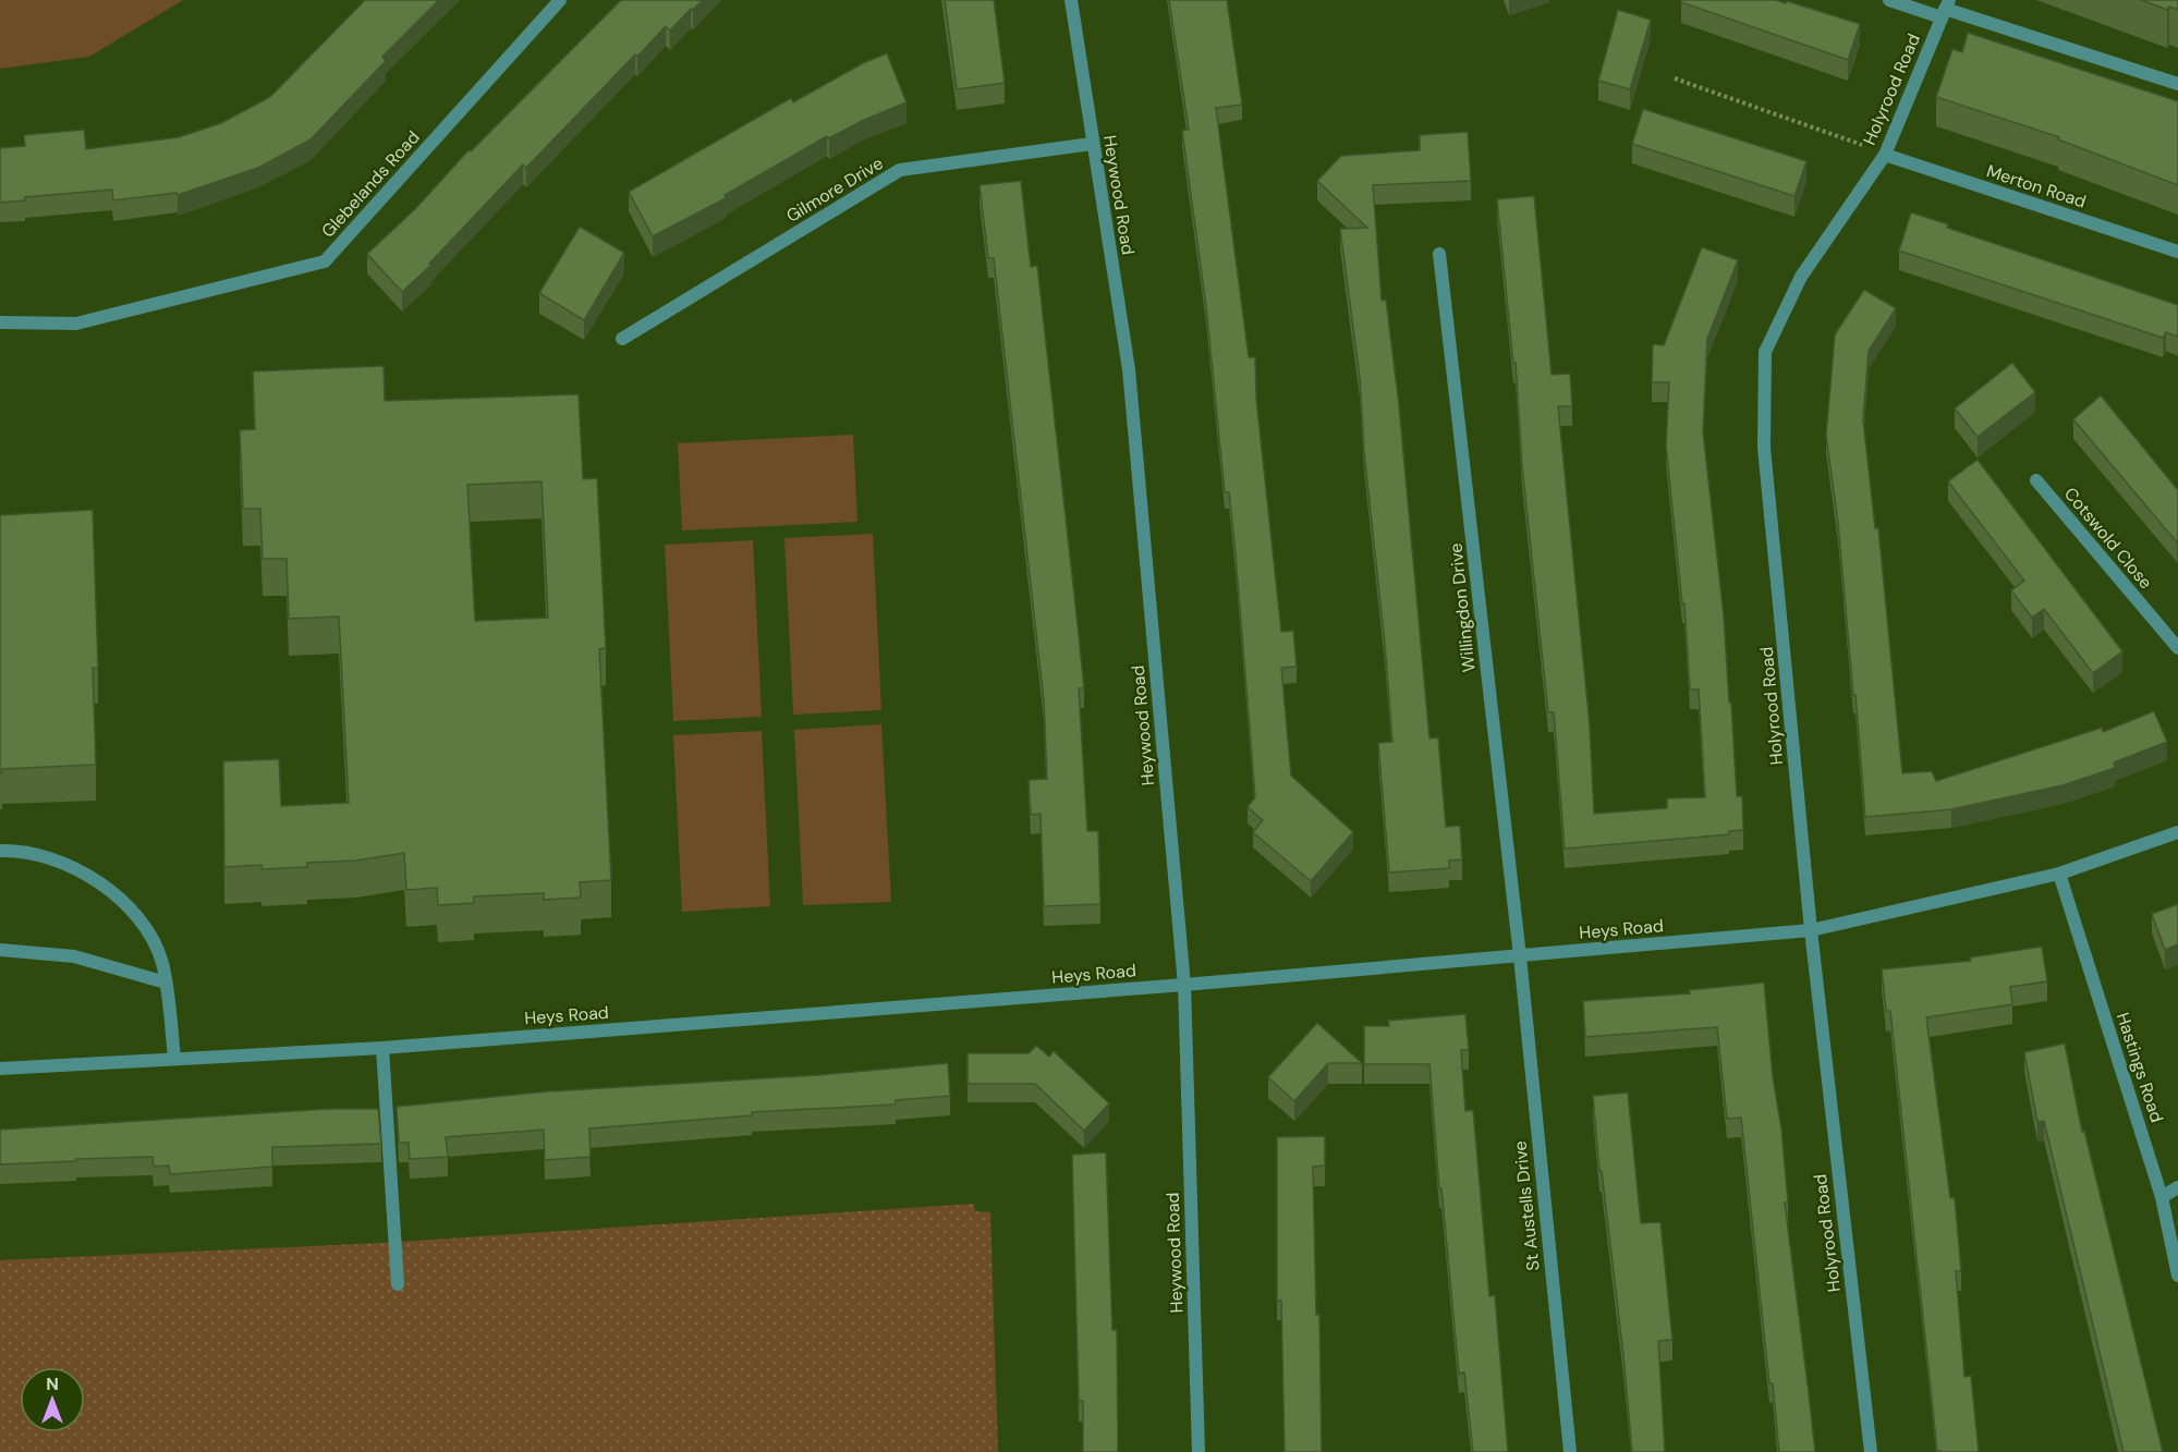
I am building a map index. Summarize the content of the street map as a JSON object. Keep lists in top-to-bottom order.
{
  "streets": {
    "street": [
      "Holyrood Road",
      "Glebelands Road",
      "Merton Road",
      "Gilmore Drive",
      "Heywood Road",
      "Cotswold Close",
      "Willingdon Drive",
      "Heys Road",
      "Hastings Road",
      "St Austells Drive"
    ]
  },
  "crossings": [
    ["Holyrood Road", "Merton Road"],
    ["Holyrood Road", "Heys Road"],
    ["Gilmore Drive", "Heywood Road"],
    ["Heywood Road", "Heys Road"],
    ["Willingdon Drive", "Heys Road"],
    ["Willingdon Drive", "St Austells Drive"],
    ["Heys Road", "Hastings Road"],
    ["Heys Road", "St Austells Drive"]
  ],
  "north": "top"
}
